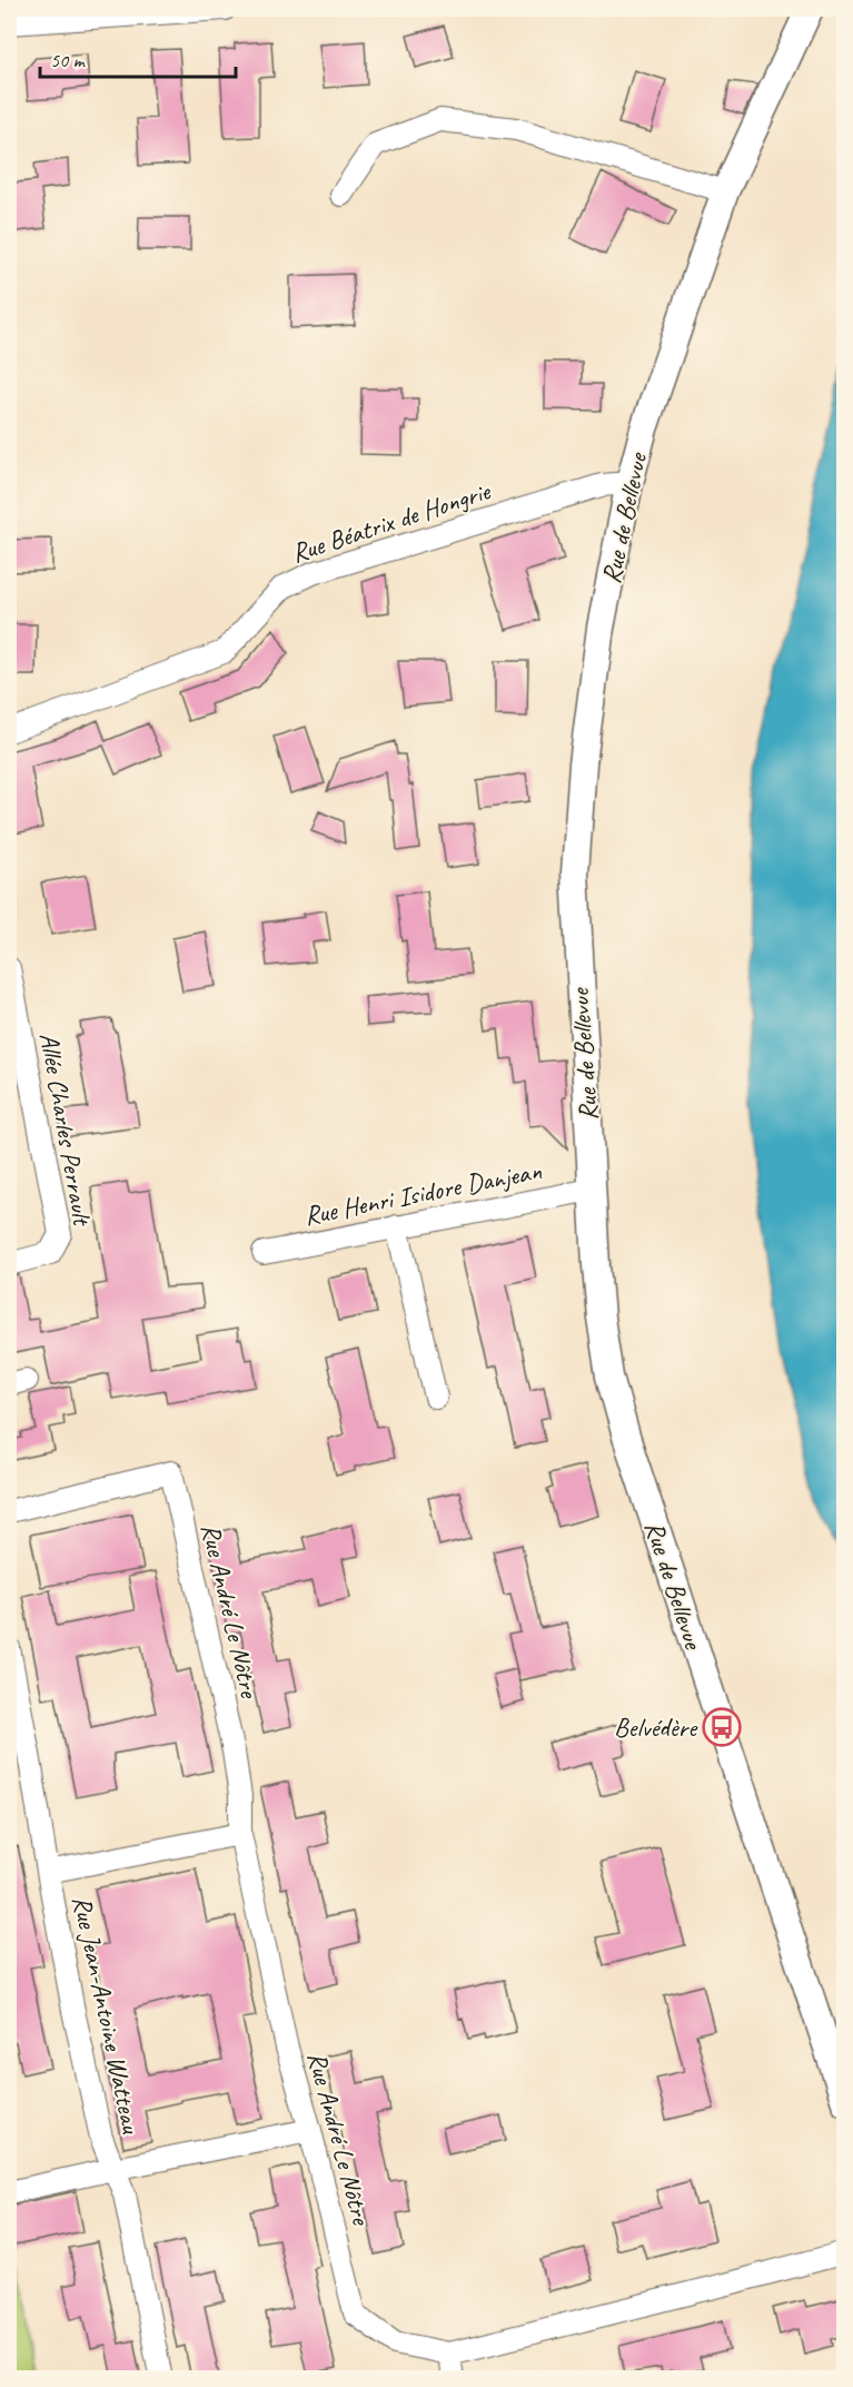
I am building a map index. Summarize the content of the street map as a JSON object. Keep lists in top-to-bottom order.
{
  "streets": {
    "street": [
      "Rue de Bellevue",
      "Rue Béatrix de Hongrie",
      "Allée Charles Perrault",
      "Rue Henri Isidore Danjean",
      "Rue André Le Nôtre",
      "Rue Jean-Antoine Watteau"
    ]
  },
  "crossings": [
    ["Rue de Bellevue", "Rue Béatrix de Hongrie"],
    ["Rue de Bellevue", "Rue Henri Isidore Danjean"],
    ["Rue André Le Nôtre", "Rue Jean-Antoine Watteau"]
  ],
  "places": {
    "bus stop": ["Belvédère"]
  },
  "scale_bar": "50 m"
}
